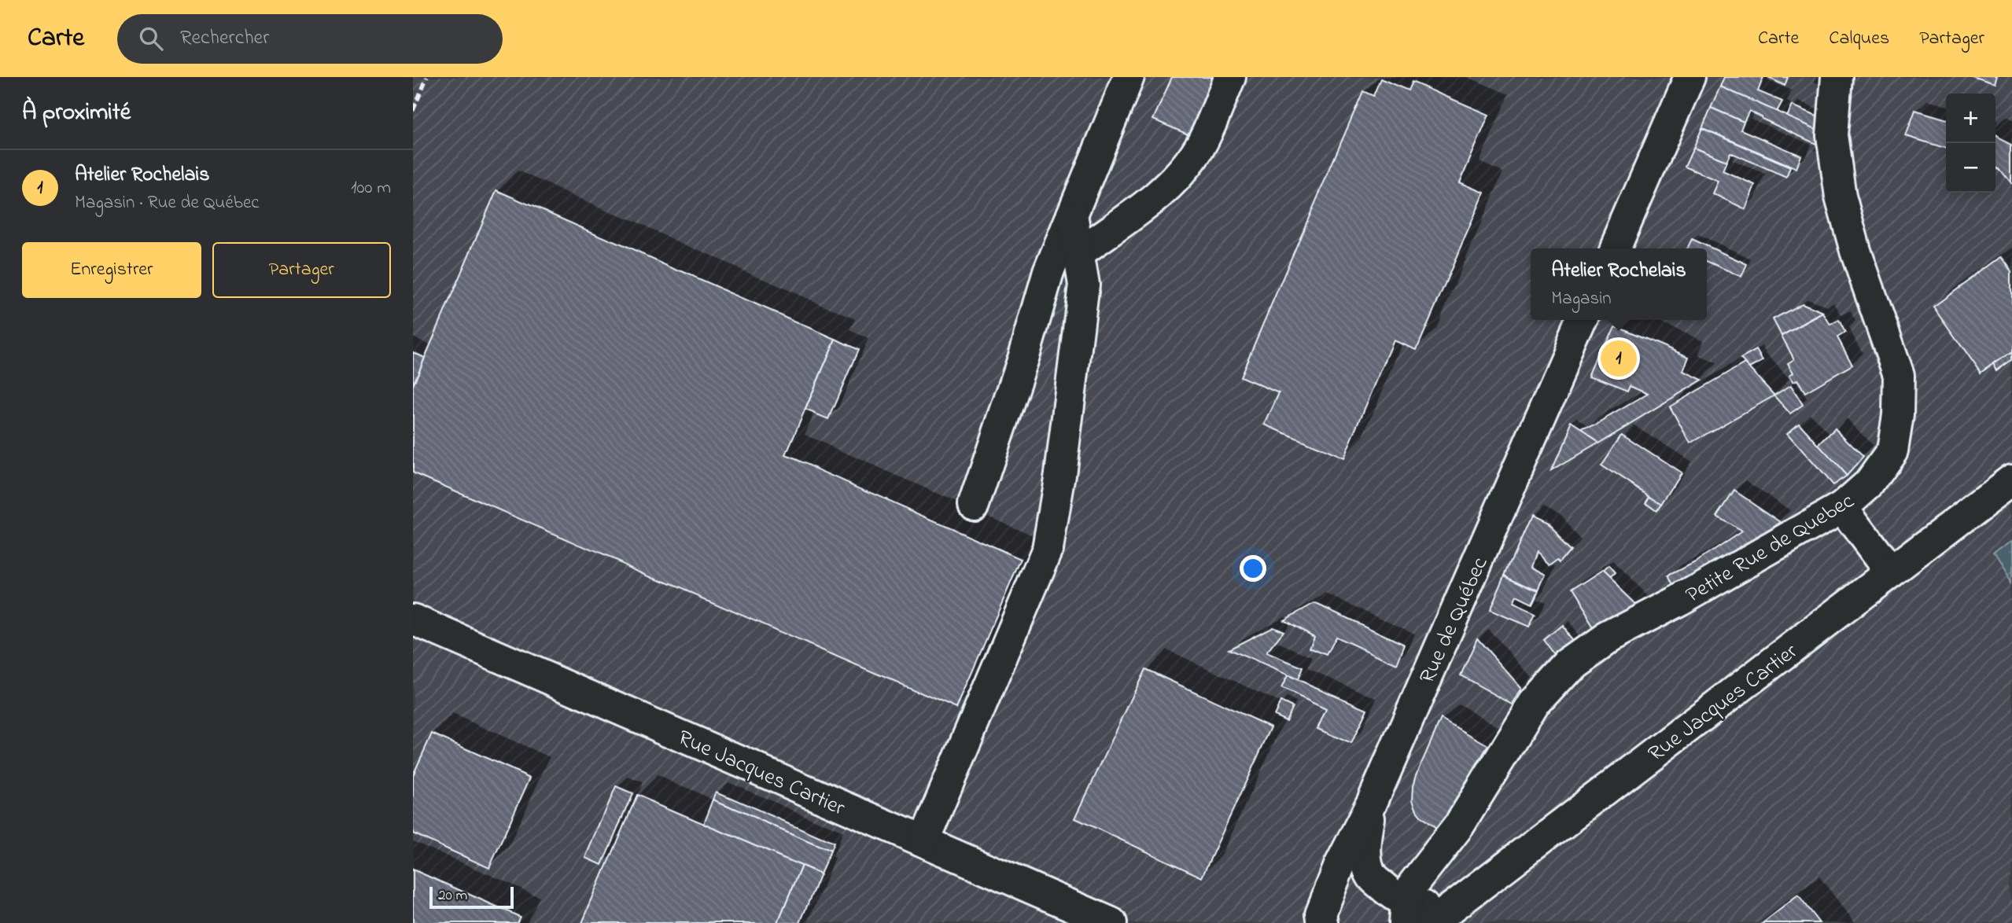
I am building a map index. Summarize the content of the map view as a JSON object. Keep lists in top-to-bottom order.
{
  "streets": {
    "street": ["Petite Rue de Quebec", "Rue de Québec", "Rue Jacques Cartier"]
  },
  "scale_bar": "20 m",
  "page": {
    "header": "Carte",
    "search": "Rechercher",
    "nav": ["Carte", "Calques", "Partager"],
    "heading": "À proximité",
    "map_buttons": ["+", "−"],
    "list": [
      {
        "mark": "1",
        "name": "Atelier Rochelais",
        "note": "Magasin · Rue de Québec",
        "value": "100 m"
      }
    ],
    "buttons": ["Enregistrer", "Partager"],
    "popup": ["Atelier Rochelais", "Magasin"],
    "pins": "1",
    "scale": "20 m"
  }
}
